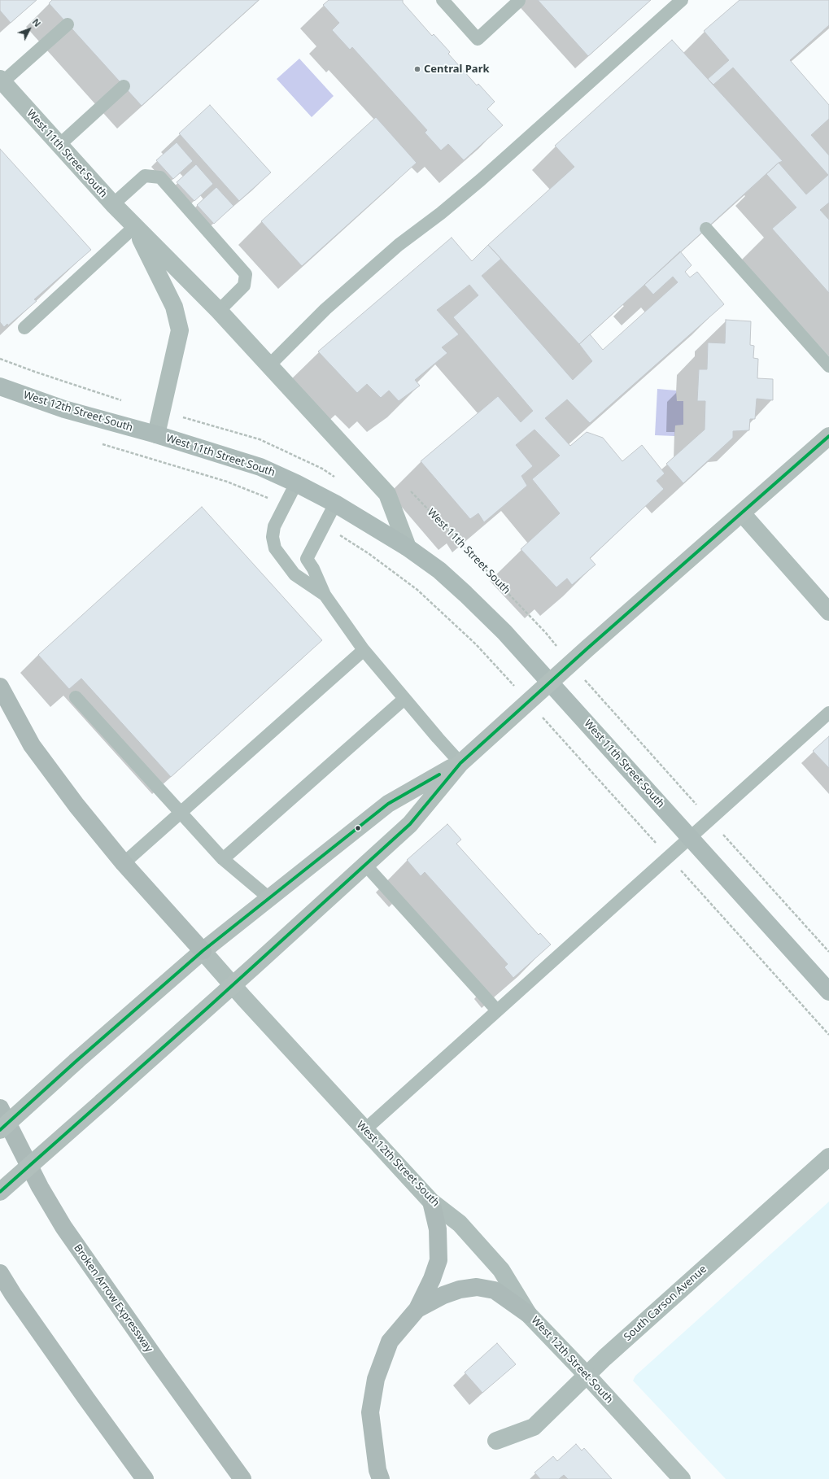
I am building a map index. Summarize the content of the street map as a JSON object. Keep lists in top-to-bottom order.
{
  "streets": {
    "highway": ["Broken Arrow Expressway"],
    "main road": ["West 11th Street South", "West 12th Street South"],
    "street": ["South Carson Avenue"]
  },
  "crossings": [
    ["West 11th Street South", "West 12th Street South"],
    ["West 12th Street South", "South Carson Avenue"]
  ],
  "places": ["Central Park"],
  "north": "top right"
}
